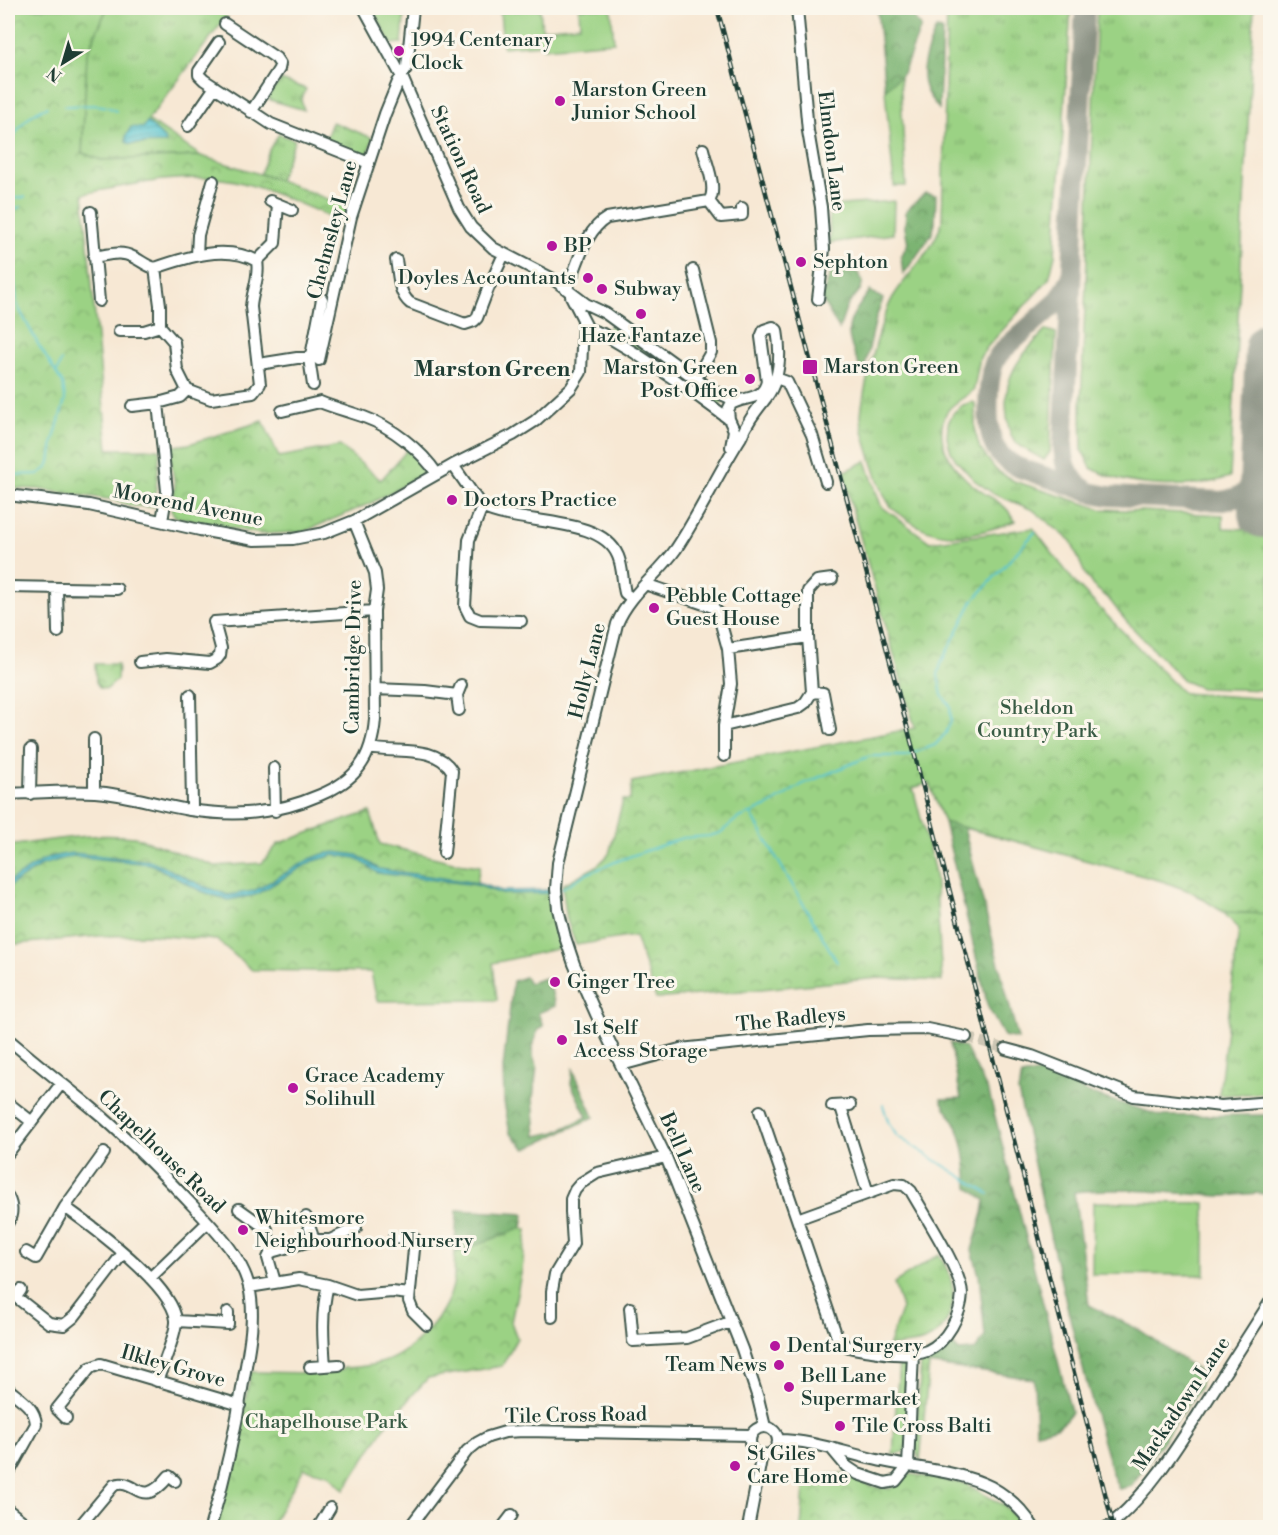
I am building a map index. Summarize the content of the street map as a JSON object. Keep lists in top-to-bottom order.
{
  "streets": {
    "street": [
      "Elmdon Lane",
      "Station Road",
      "Chelmsley Lane",
      "Moorend Avenue",
      "Cambridge Drive",
      "Holly Lane",
      "The Radleys",
      "Chapelhouse Road",
      "Bell Lane",
      "Ilkley Grove",
      "Mackadown Lane",
      "Tile Cross Road"
    ]
  },
  "crossings": [
    ["Station Road", "Chelmsley Lane"],
    ["Station Road", "Holly Lane"],
    ["Moorend Avenue", "Cambridge Drive"],
    ["Holly Lane", "Bell Lane"],
    ["The Radleys", "Bell Lane"],
    ["Chapelhouse Road", "Ilkley Grove"],
    ["Bell Lane", "Tile Cross Road"]
  ],
  "districts": ["Marston Green"],
  "parks": ["Sheldon Country Park", "Chapelhouse Park"],
  "places": {
    "other": [
      "1994 Centenary Clock",
      "Marston Green Junior School",
      "BP",
      "Sephton",
      "Doyles Accountants",
      "Subway",
      "Haze Fantaze",
      "Marston Green Post Office",
      "Doctors Practice",
      "Pebble Cottage Guest House",
      "Ginger Tree",
      "1st Self Access Storage",
      "Grace Academy Solihull",
      "Whitesmore Neighbourhood Nursery",
      "Dental Surgery",
      "Team News",
      "Bell Lane Supermarket",
      "Tile Cross Balti",
      "St Giles Care Home"
    ],
    "transit": ["Marston Green"]
  },
  "north": "bottom left"
}
